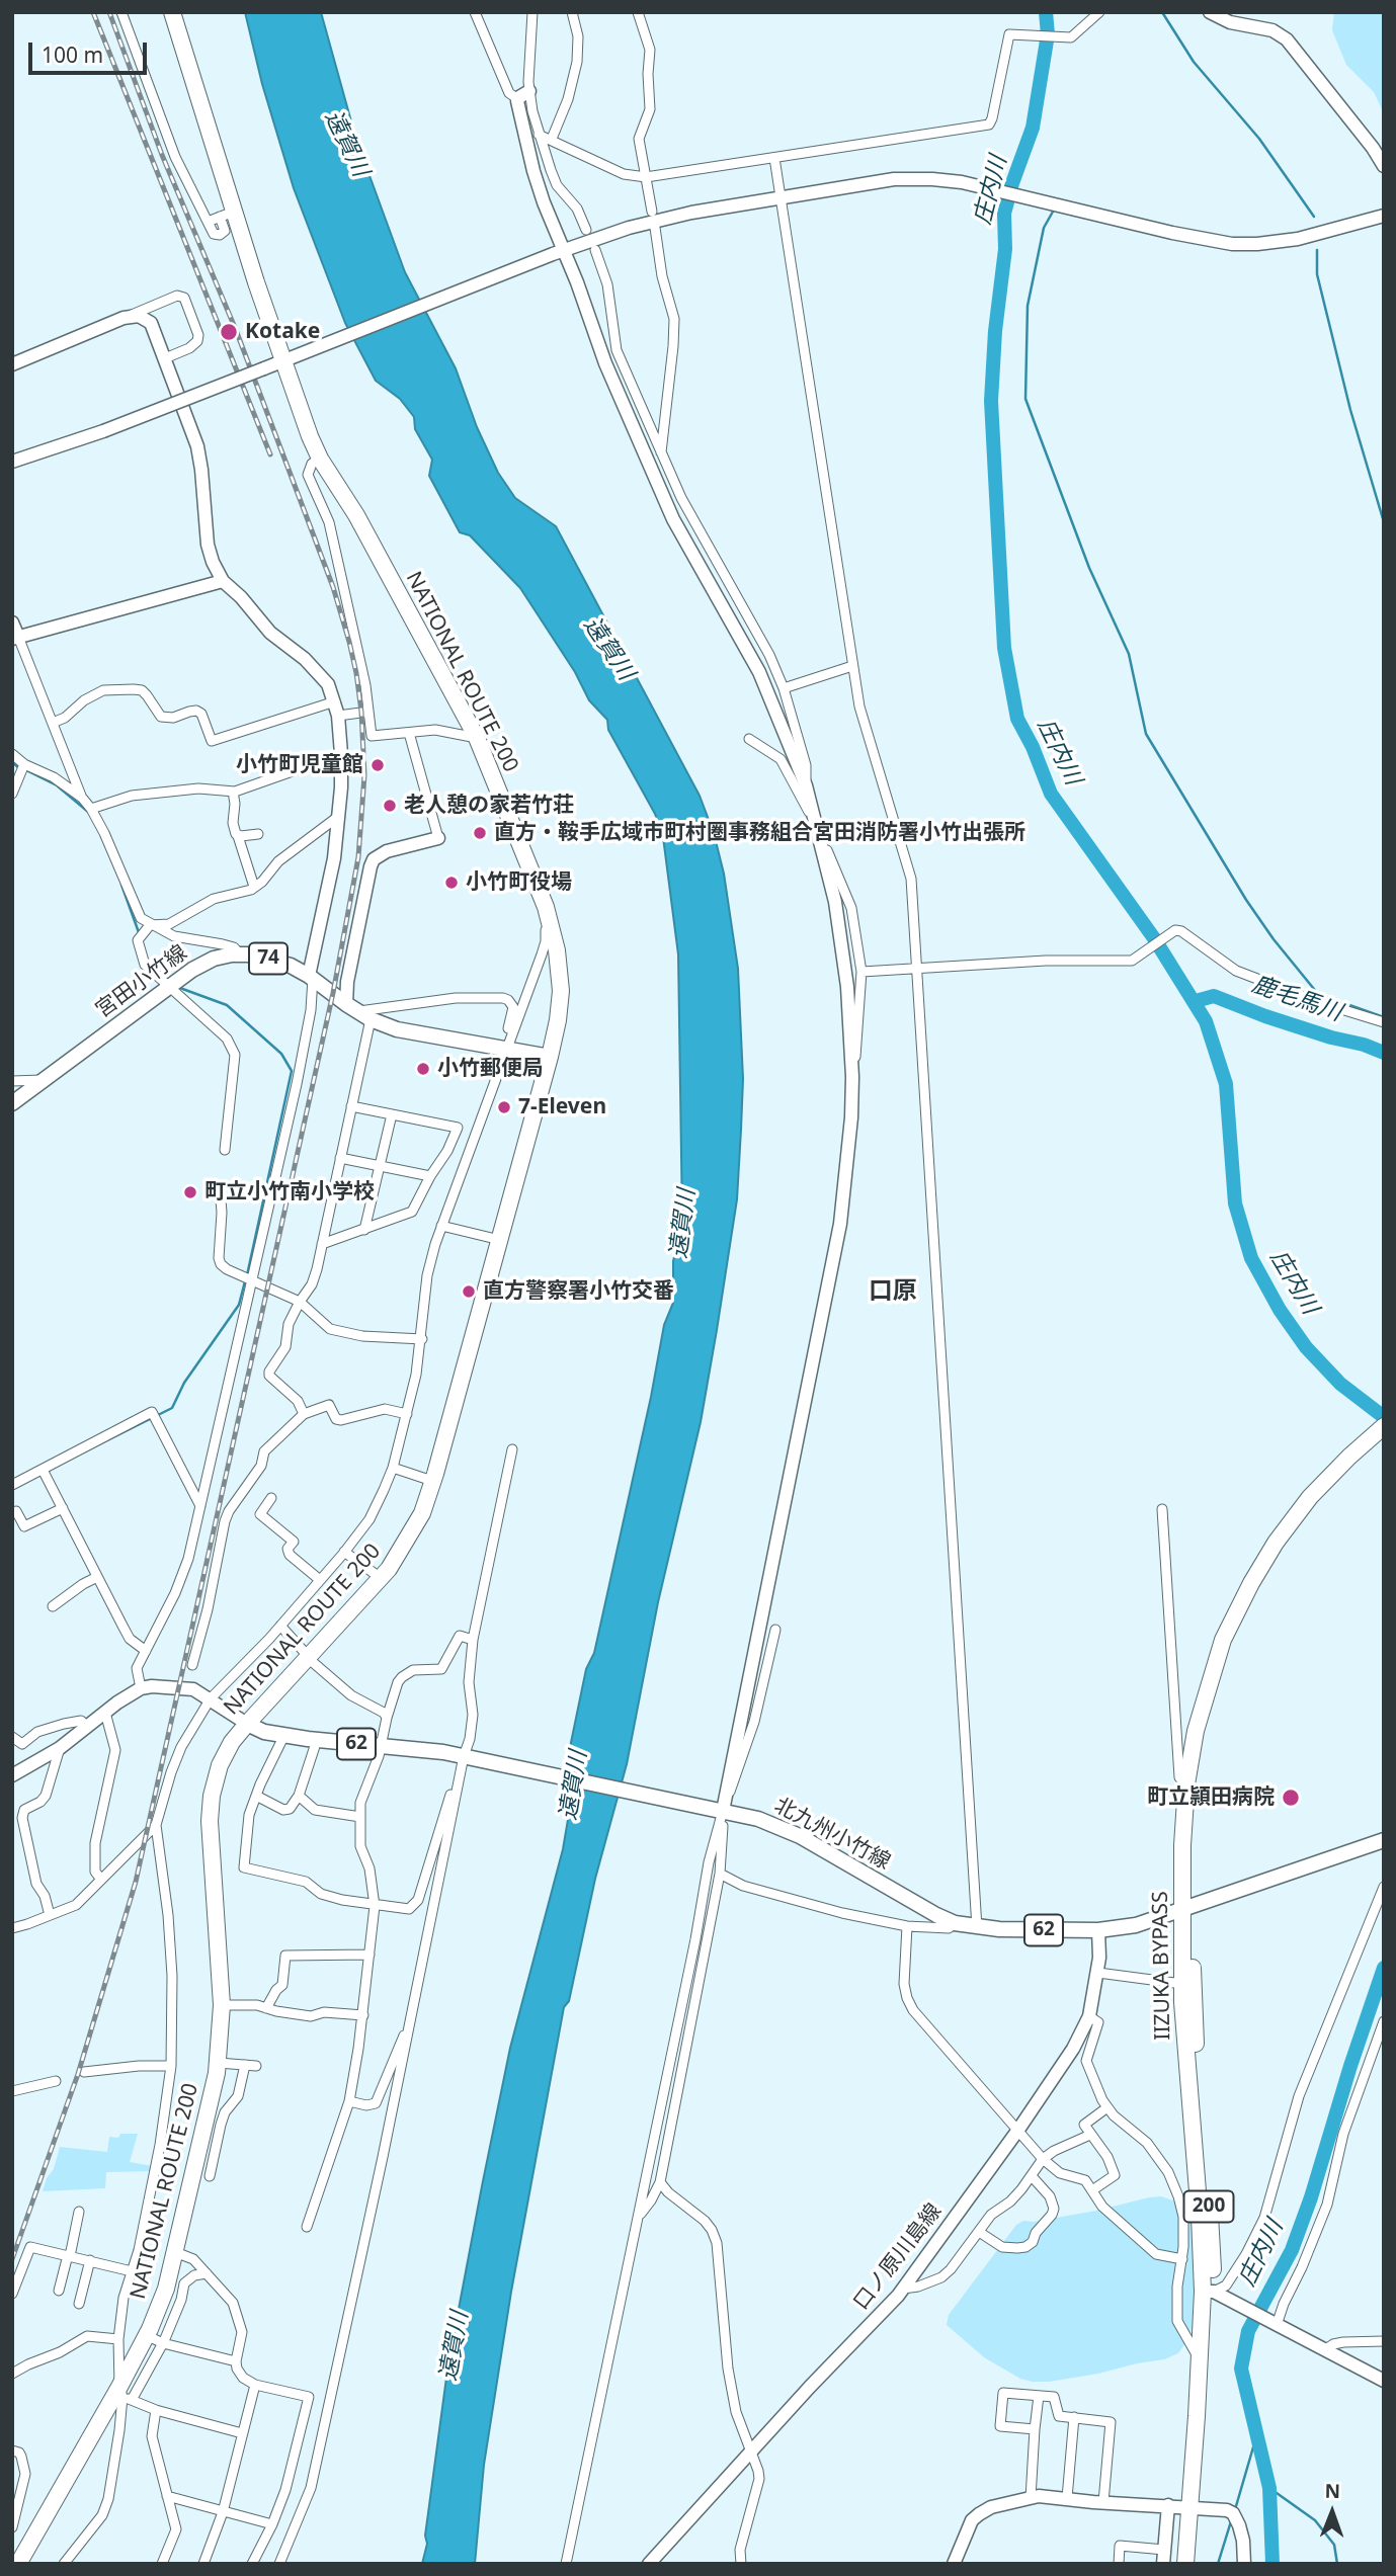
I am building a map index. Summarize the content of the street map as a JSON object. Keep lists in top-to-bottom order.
{
  "streets": {
    "highway": ["NATIONAL ROUTE 200", "IIZUKA BYPASS", "200"],
    "main road": [
      "74",
      "宮田小竹線",
      "62",
      "北九州小竹線"
    ],
    "street": ["口ノ原川島線"]
  },
  "crossings": [
    ["NATIONAL ROUTE 200", "宮田小竹線"],
    ["NATIONAL ROUTE 200", "北九州小竹線"],
    ["北九州小竹線", "IIZUKA BYPASS"],
    ["北九州小竹線", "200"],
    ["北九州小竹線", "口ノ原川島線"],
    ["IIZUKA BYPASS", "200"]
  ],
  "districts": ["口原"],
  "water": ["遠賀川", "庄内川", "鹿毛馬川"],
  "places": [
    "Kotake",
    "小竹町児童館",
    "老人憩の家若竹荘",
    "直方・鞍手広域市町村圏事務組合宮田消防署小竹出張所",
    "小竹町役場",
    "小竹郵便局",
    "7-Eleven",
    "町立小竹南小学校",
    "直方警察署小竹交番",
    "町立頴田病院"
  ],
  "scale_bar": "100 m",
  "north": "top"
}
